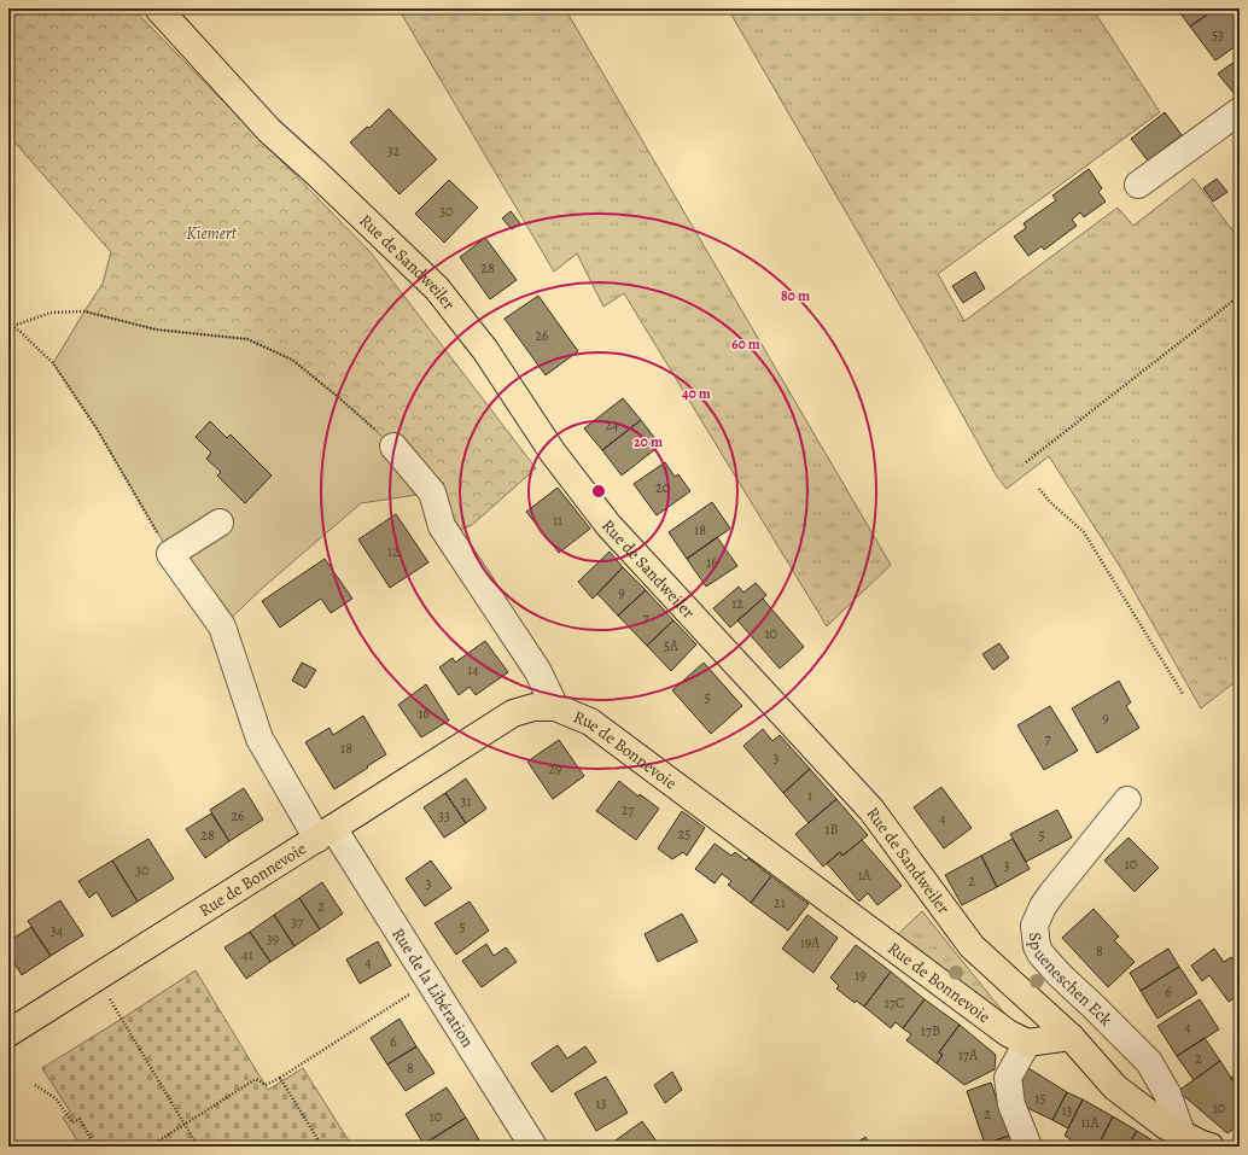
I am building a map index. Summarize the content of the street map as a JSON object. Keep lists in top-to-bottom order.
{
  "streets": {
    "main road": ["Rue de Sandweiler", "Rue de Bonnevoie"],
    "street": ["Spueneschen Eck", "Rue de la Libération"]
  },
  "crossings": [
    ["Rue de Bonnevoie", "Rue de la Libération"]
  ],
  "parks": ["Kiemert"],
  "house_numbers": [
    "53",
    "32",
    "30",
    "28",
    "26",
    "24",
    "20",
    "11",
    "18",
    "12",
    "16",
    "9",
    "12",
    "7",
    "10",
    "5A",
    "14",
    "5",
    "16",
    "9",
    "7",
    "18",
    "3",
    "29",
    "1",
    "31",
    "27",
    "26",
    "33",
    "4",
    "1B",
    "25",
    "28",
    "5",
    "10",
    "3",
    "30",
    "1A",
    "2",
    "3",
    "21",
    "2",
    "37",
    "5",
    "34",
    "39",
    "19A",
    "8",
    "41",
    "4",
    "19",
    "6",
    "17C",
    "4",
    "17B",
    "6",
    "17A",
    "2",
    "8",
    "15",
    "13",
    "10",
    "13",
    "2",
    "10",
    "11A"
  ],
  "rings": [
    "80 m",
    "60 m",
    "40 m",
    "20 m"
  ]
}
